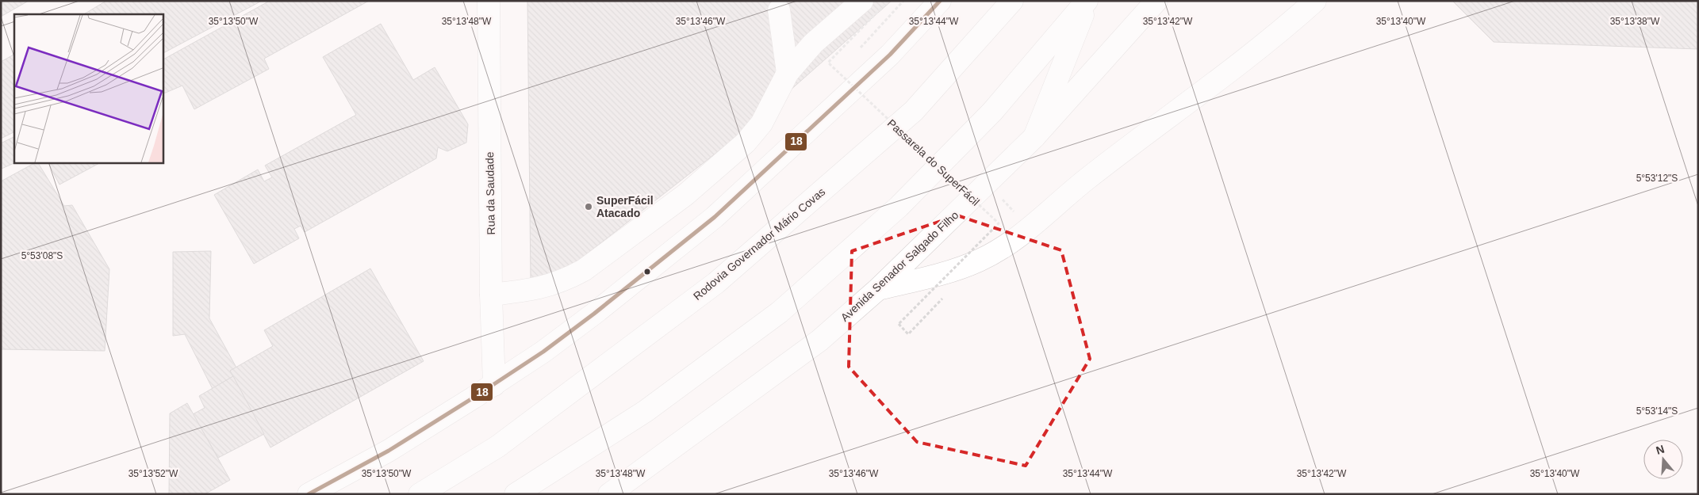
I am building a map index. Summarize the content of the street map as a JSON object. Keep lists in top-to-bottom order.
{
  "streets": {
    "main road": ["Rua da Saudade", "Rodovia Governador Mário Covas", "Avenida Senador Salgado Filho"],
    "path": ["Passarela do SuperFácil"]
  },
  "places": ["SuperFácil Atacado"],
  "lines": ["transit line 18"],
  "north": "top",
  "coordinates": [
    "35°13'50\"W",
    "35°13'48\"W",
    "35°13'46\"W",
    "35°13'44\"W",
    "35°13'42\"W",
    "35°13'40\"W",
    "35°13'38\"W",
    "5°53'12\"S",
    "5°53'08\"S",
    "5°53'14\"S",
    "35°13'52\"W"
  ]
}
